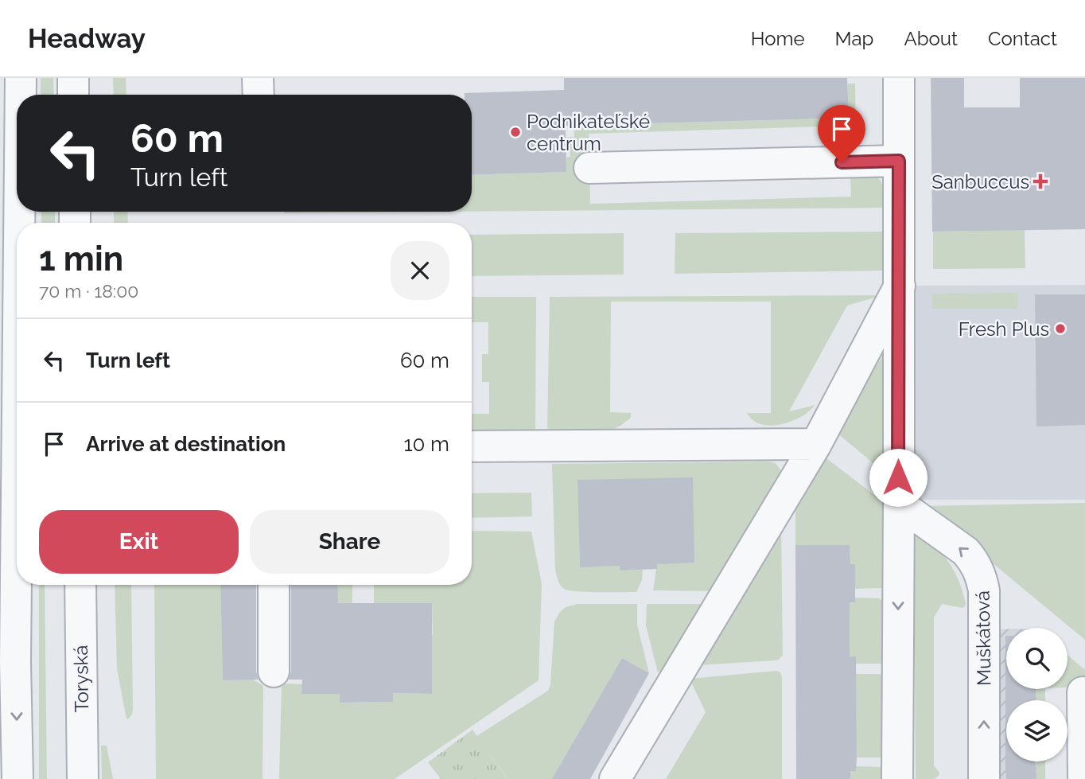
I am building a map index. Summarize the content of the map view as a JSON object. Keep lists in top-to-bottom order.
{
  "streets": {
    "street": ["Muškátová", "Toryská"]
  },
  "places": {
    "other": ["Podnikateľské centrum", "Fresh Plus"],
    "health": ["Sanbuccus"]
  },
  "page": {
    "header": "Headway",
    "nav": [
      "Home",
      "Map",
      "About",
      "Contact"
    ],
    "turn": ["60 m", "Turn left"],
    "heading": ["1 min", "70 m · 18:00"],
    "list": [
      {
        "name": "Turn left",
        "value": "60 m"
      },
      {
        "name": "Arrive at destination",
        "value": "10 m"
      }
    ],
    "buttons": ["Exit", "Share"]
  }
}
